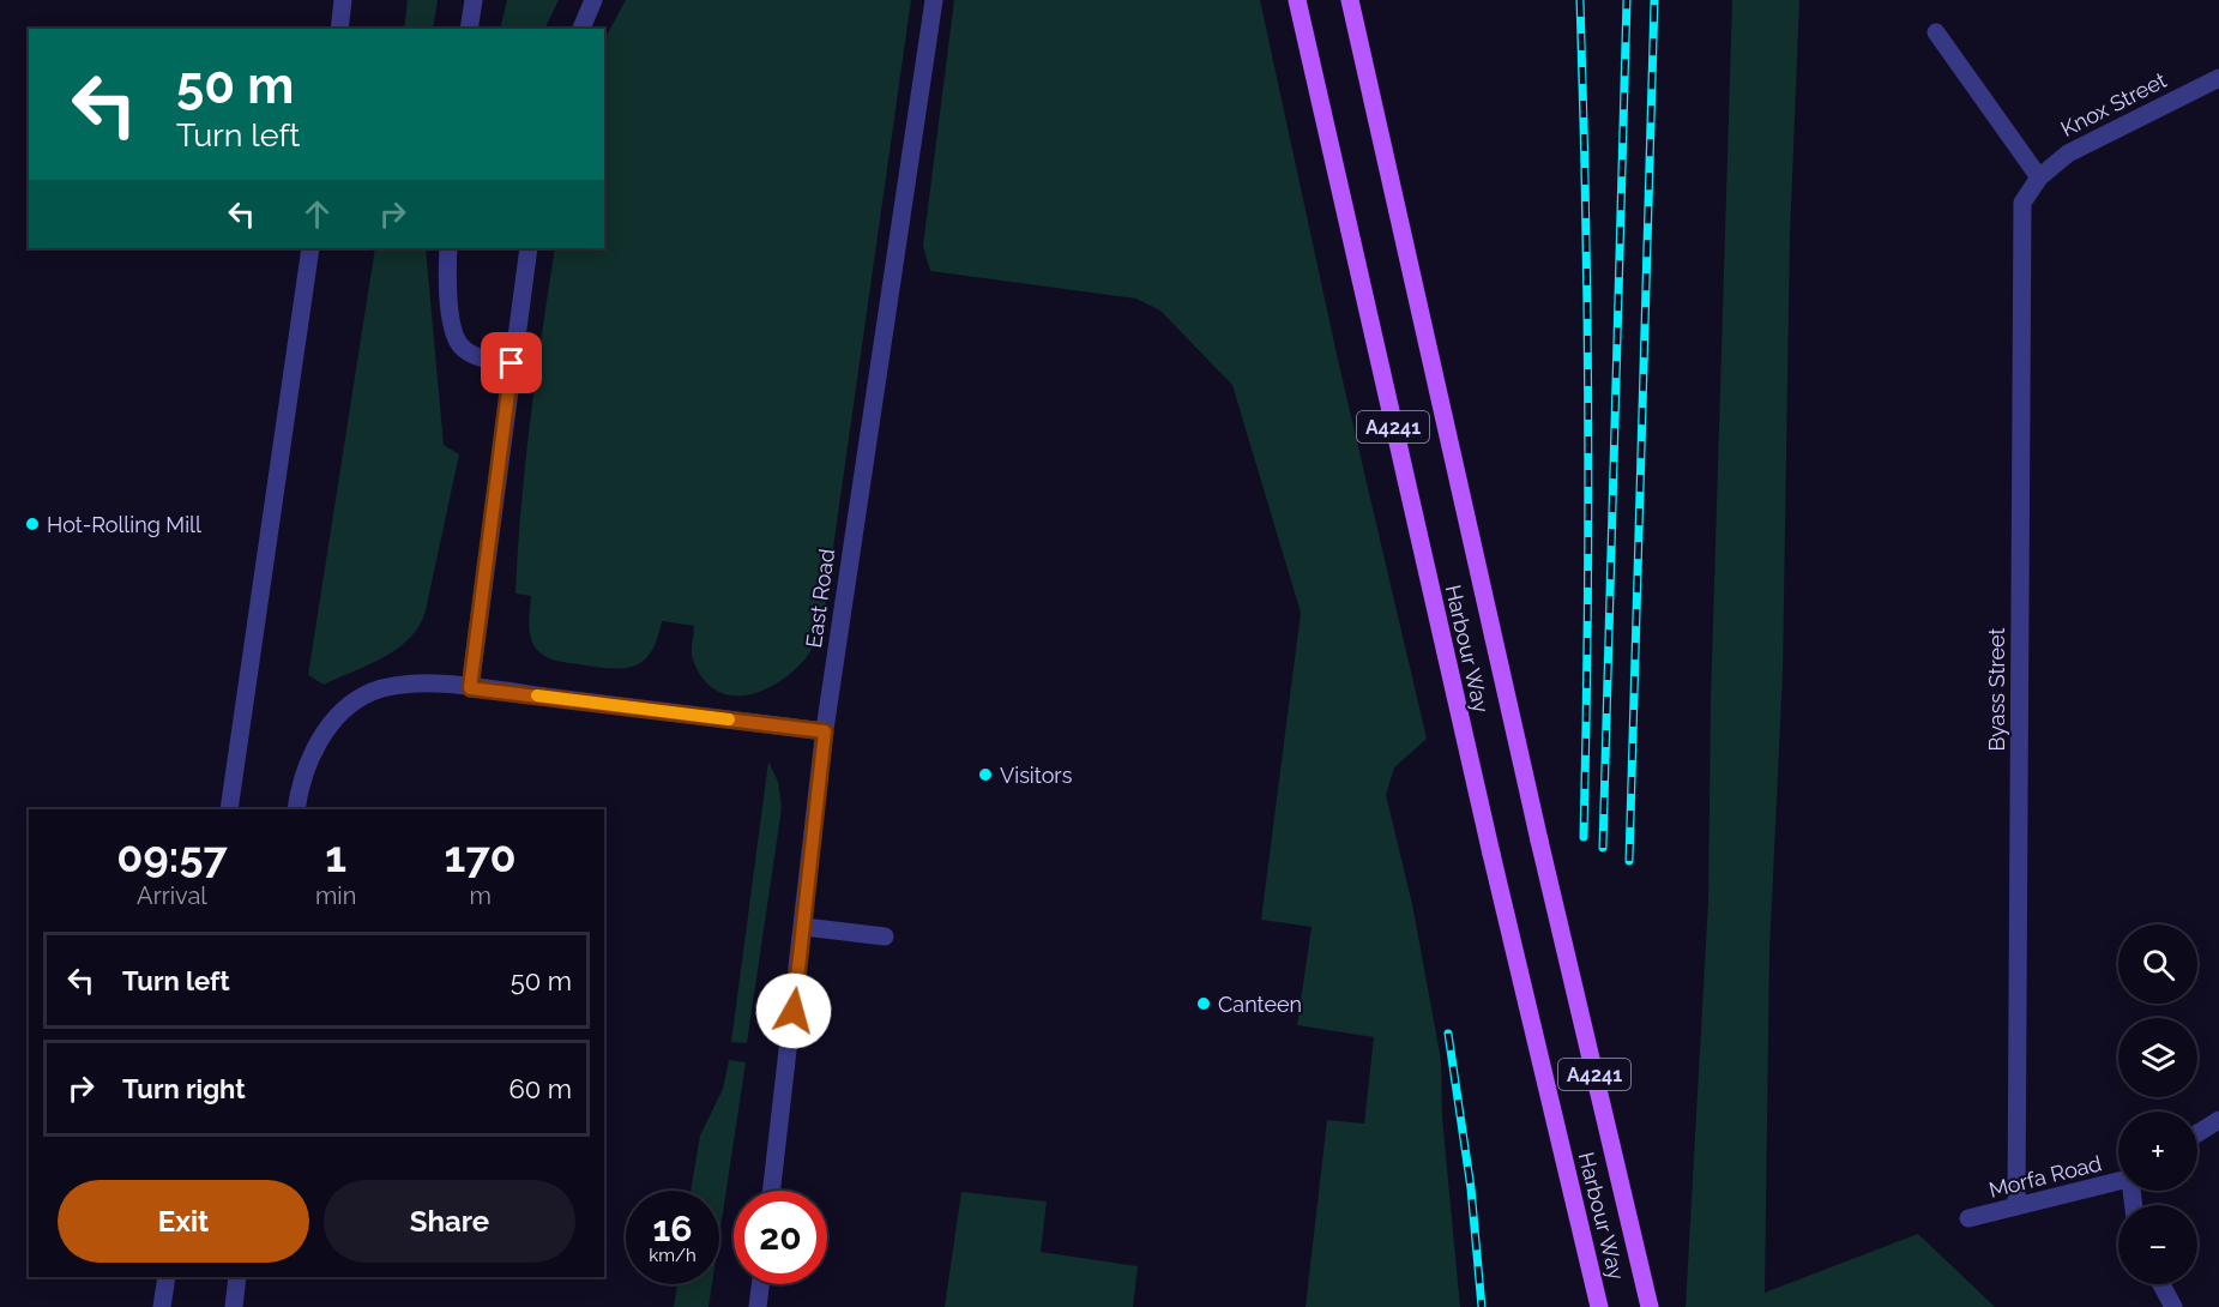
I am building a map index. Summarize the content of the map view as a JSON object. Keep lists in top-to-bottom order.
{
  "streets": {
    "main road": ["A4241", "Harbour Way"],
    "street": [
      "Knox Street",
      "East Road",
      "Byass Street",
      "Morfa Road"
    ]
  },
  "crossings": [
    ["Knox Street", "Byass Street"],
    ["Byass Street", "Morfa Road"]
  ],
  "places": ["Hot-Rolling Mill", "Visitors", "Canteen"],
  "page": {
    "turn": ["50 m", "Turn left"],
    "eta": [
      "09:57",
      "Arrival",
      "1",
      "min",
      "170",
      "m"
    ],
    "map_buttons": ["+", "−"],
    "list": [
      {
        "name": "Turn left",
        "value": "50 m"
      },
      {
        "name": "Turn right",
        "value": "60 m"
      }
    ],
    "buttons": ["Exit", "Share"],
    "speed": "16 km/h",
    "limit": "20"
  }
}
